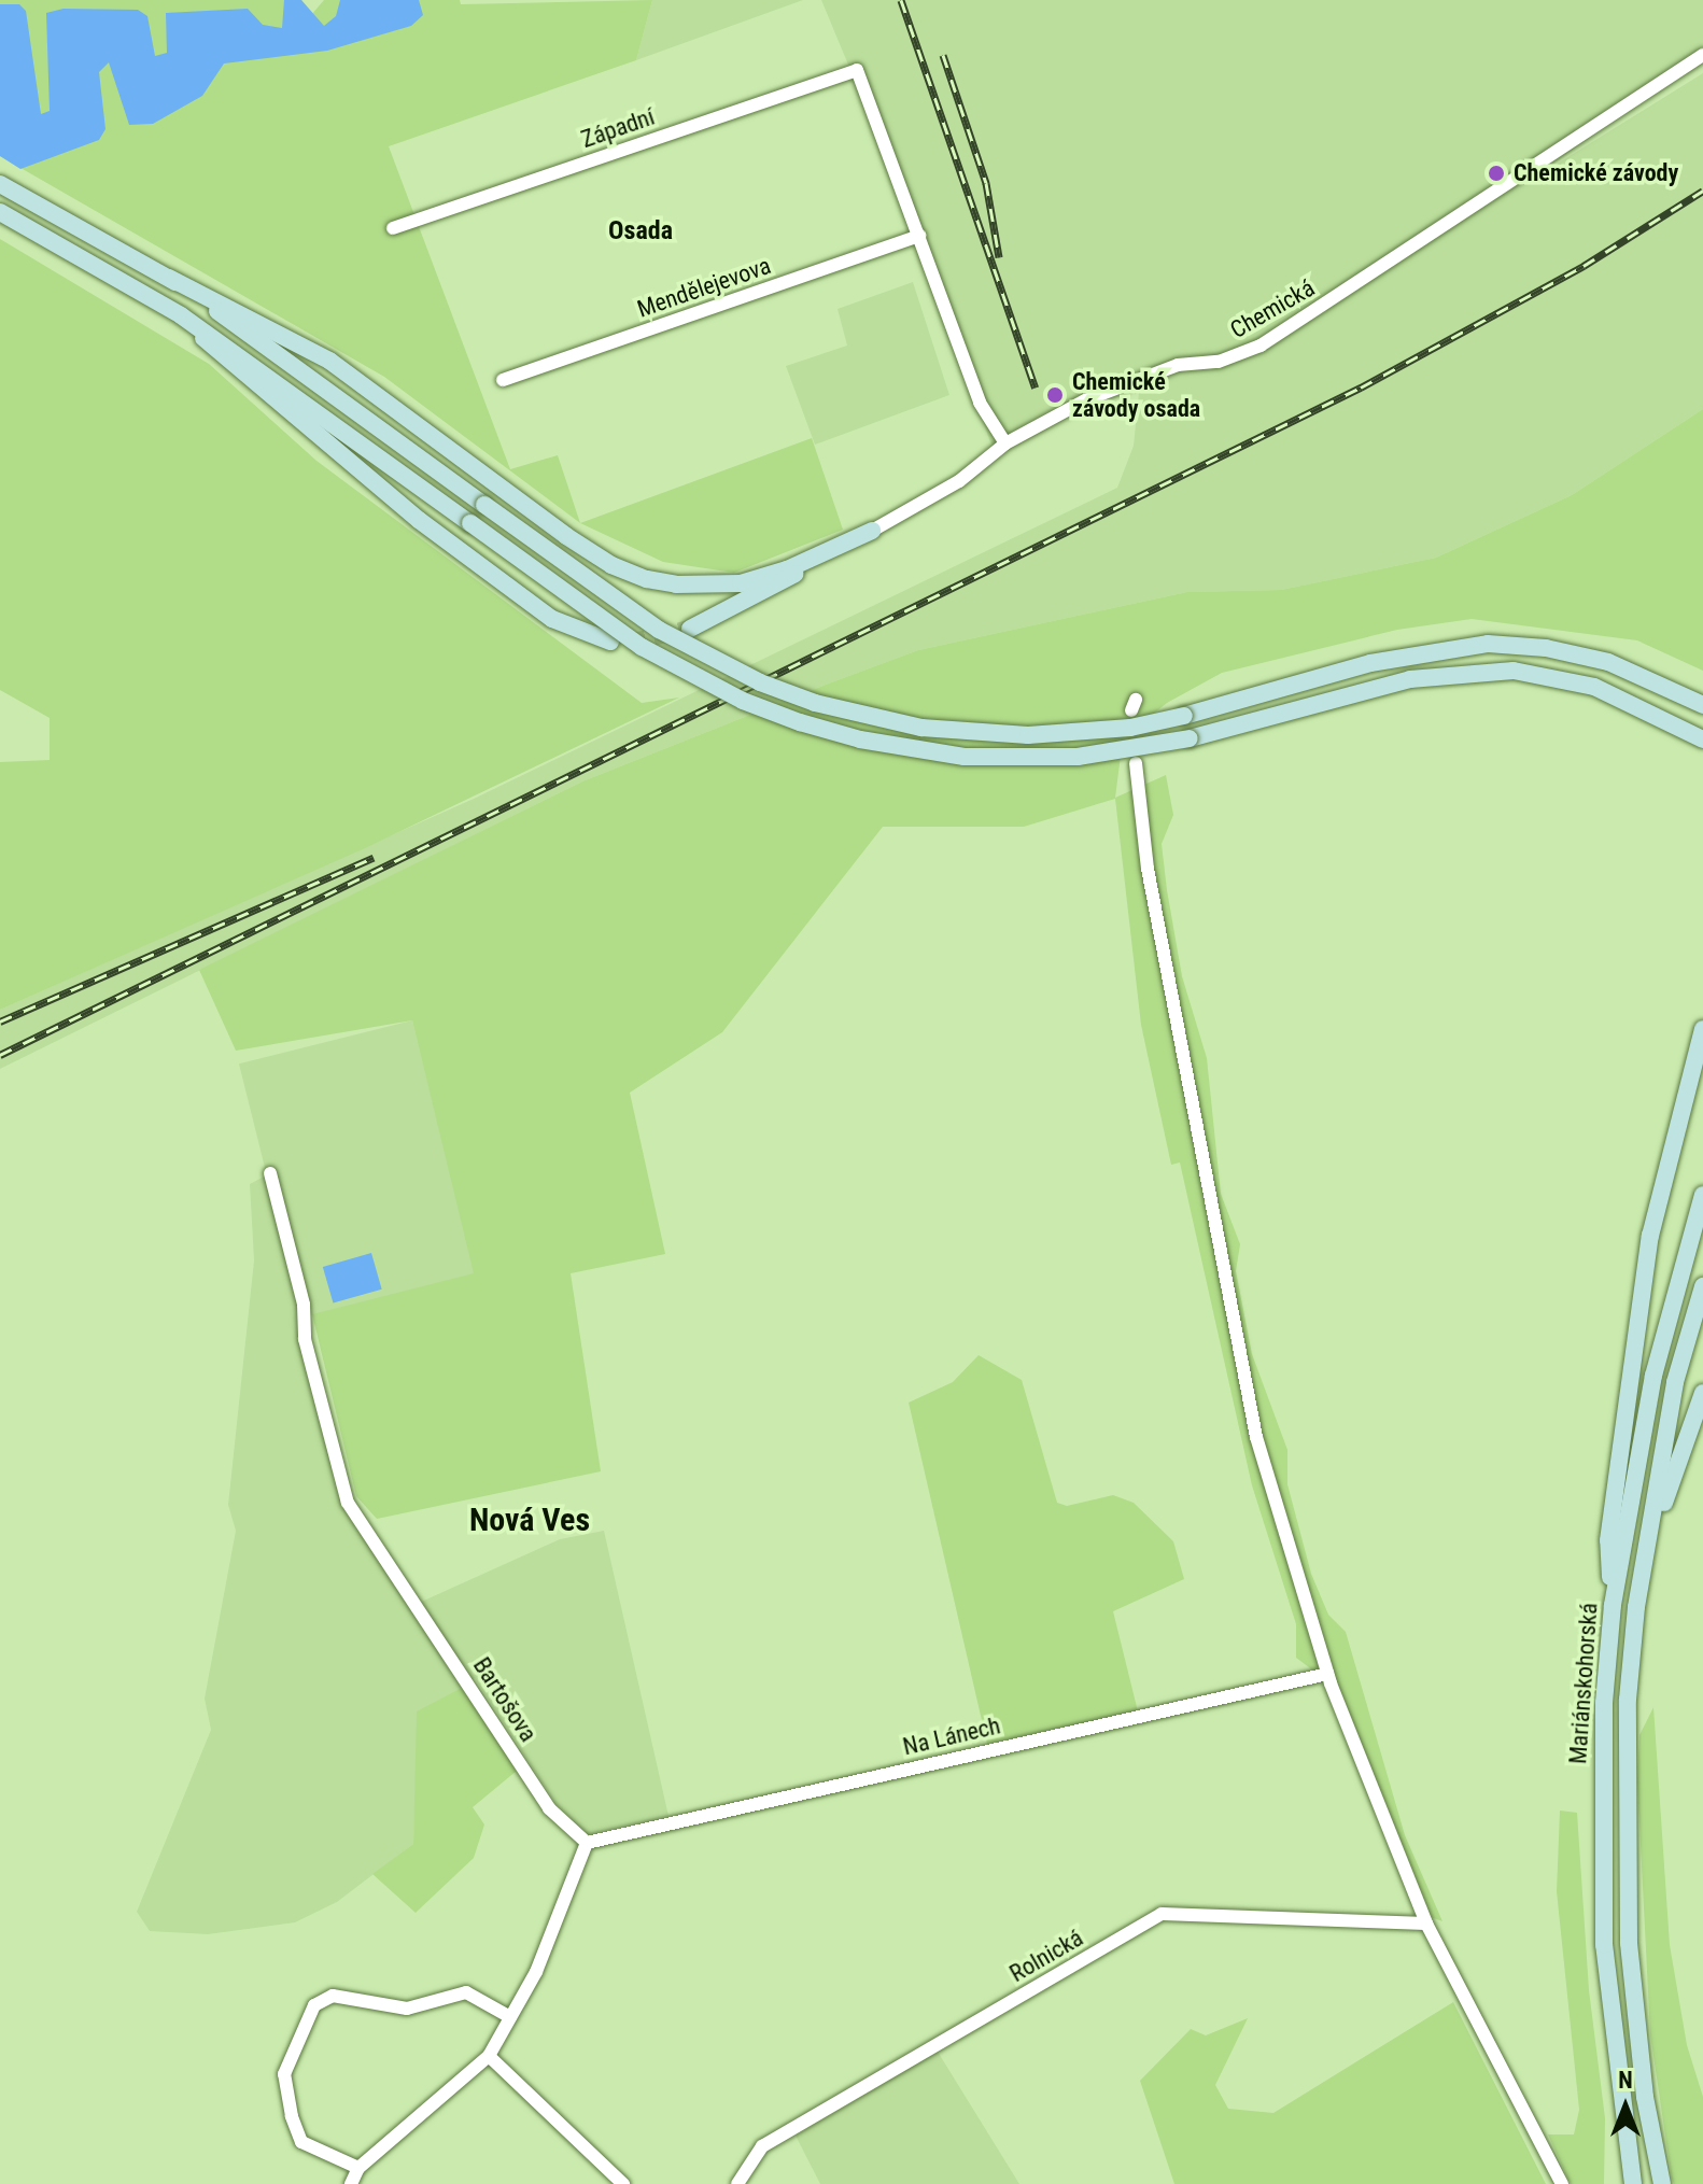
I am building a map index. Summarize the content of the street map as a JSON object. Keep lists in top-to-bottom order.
{
  "streets": {
    "main road": ["Mariánskohorská"],
    "street": [
      "Západní",
      "Mendělejevova",
      "Chemická",
      "Bartošova",
      "Na Lánech",
      "Rolnická"
    ]
  },
  "crossings": [
    ["Západní", "Mendělejevova"],
    ["Bartošova", "Na Lánech"]
  ],
  "districts": ["Osada", "Nová Ves"],
  "places": ["Chemické závody", "Chemické závody osada"],
  "north": "top"
}
